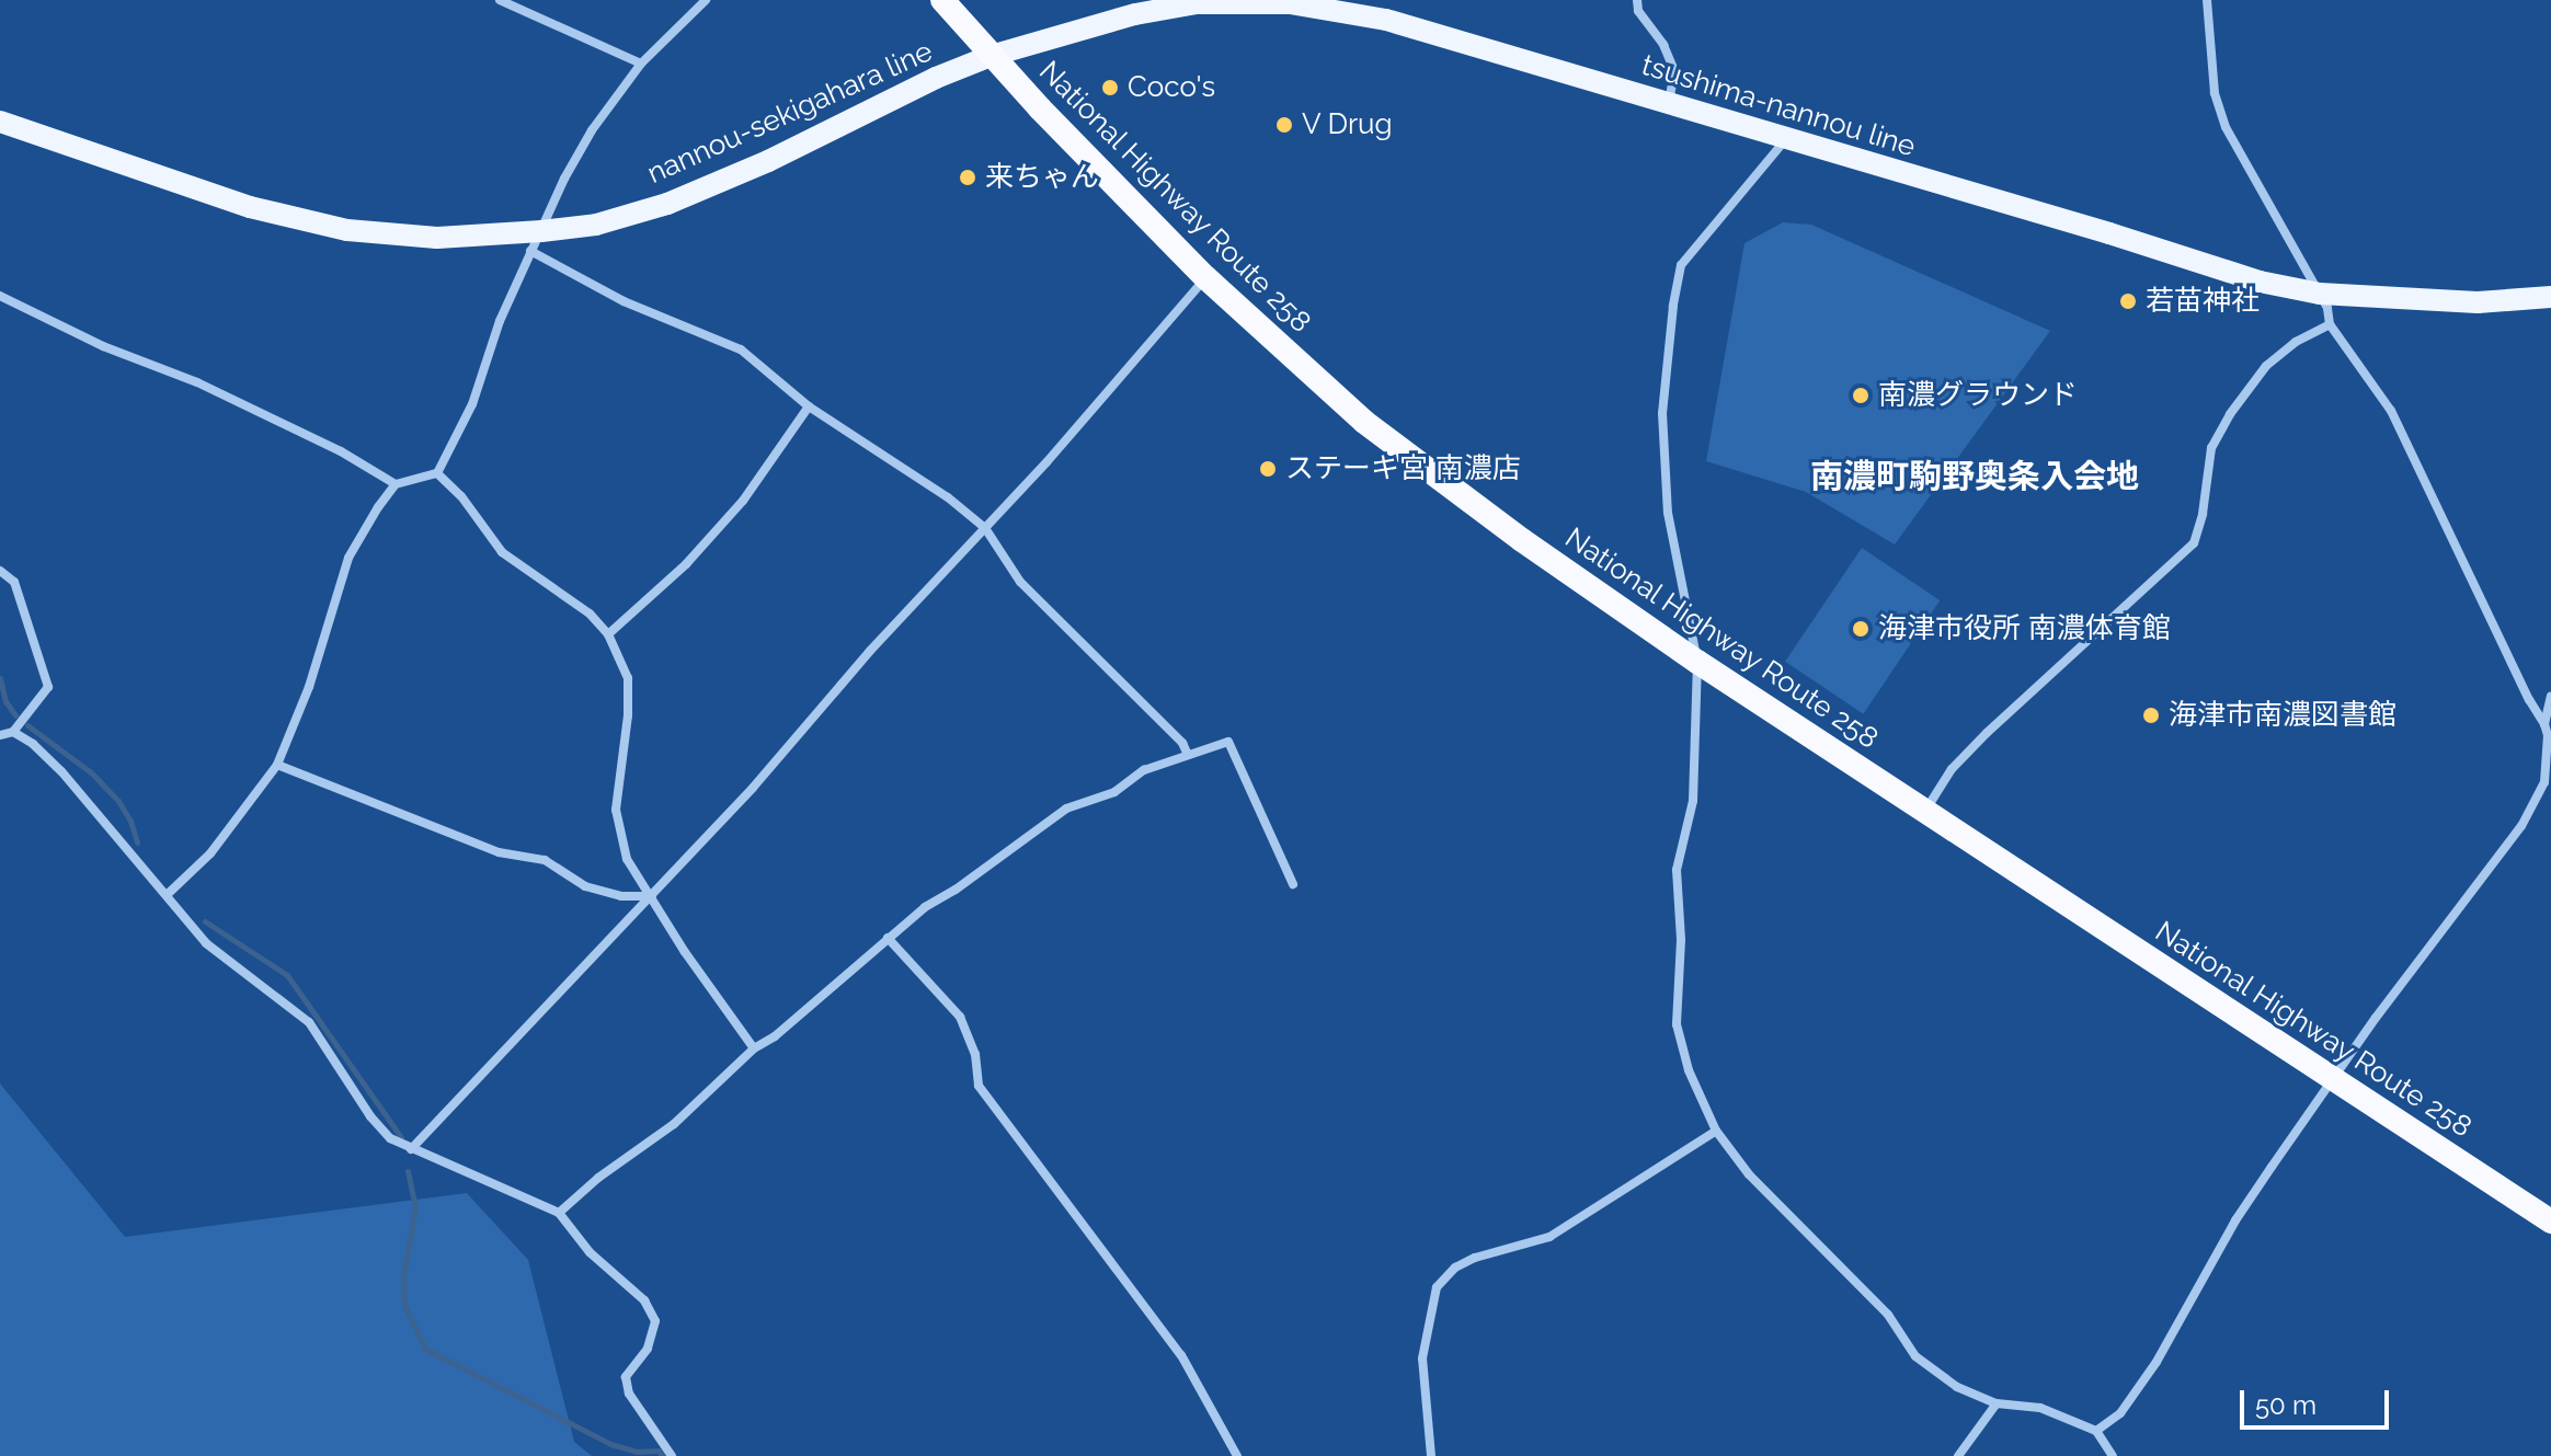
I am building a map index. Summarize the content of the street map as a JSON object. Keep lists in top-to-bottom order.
{
  "streets": {
    "highway": ["National Highway Route 258"],
    "main road": ["tsushima-nannou line", "nannou-sekigahara line"]
  },
  "crossings": [
    ["tsushima-nannou line", "nannou-sekigahara line"],
    ["tsushima-nannou line", "National Highway Route 258"],
    ["nannou-sekigahara line", "National Highway Route 258"]
  ],
  "districts": ["南濃町駒野奥条入会地"],
  "places": [
    "Coco's",
    "V Drug",
    "来ちゃん",
    "若苗神社",
    "南濃グラウンド",
    "ステーキ宮 南濃店",
    "海津市役所 南濃体育館",
    "海津市南濃図書館"
  ],
  "scale_bar": "50 m"
}
